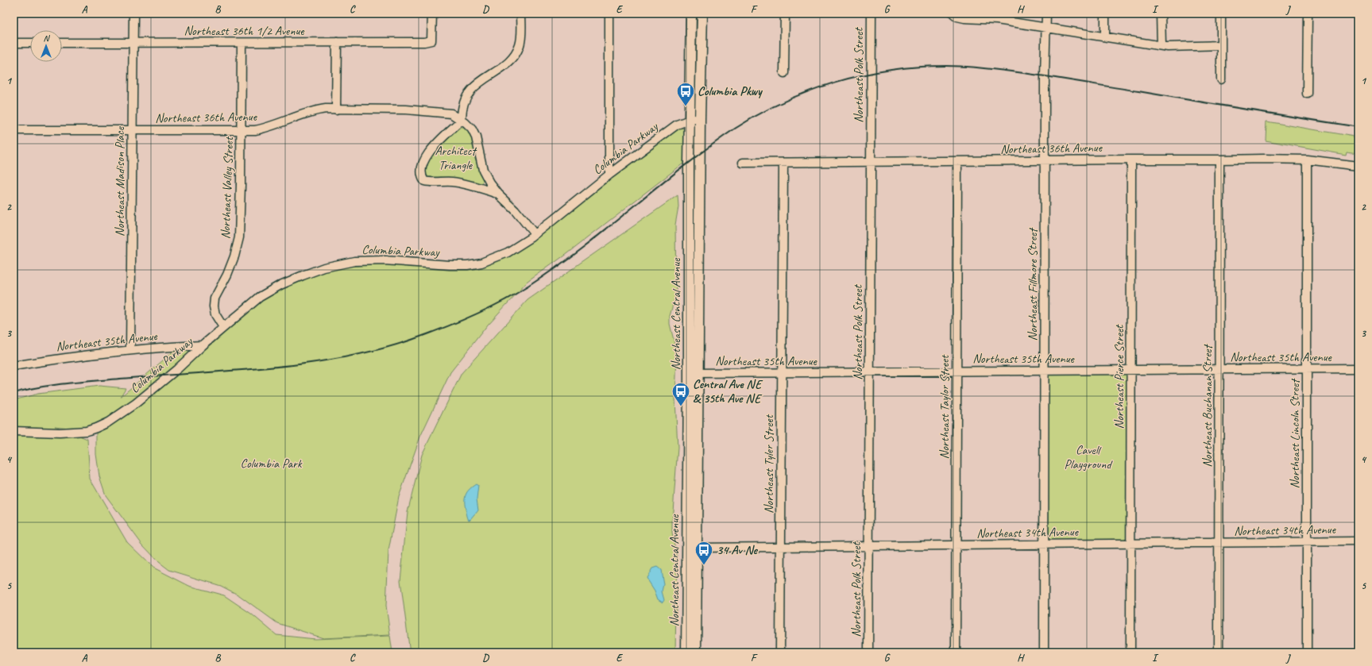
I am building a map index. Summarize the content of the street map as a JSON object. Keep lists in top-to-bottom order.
{
  "streets": {
    "main road": ["Northeast Central Avenue"],
    "street": [
      "Northeast 36th 1/2 Avenue",
      "Northeast Polk Street",
      "Northeast 36th Avenue",
      "Columbia Parkway",
      "Northeast Madison Place",
      "Northeast Valley Street",
      "Northeast Fillmore Street",
      "Northeast 35th Avenue",
      "Northeast Pierce Street",
      "Northeast Buchanan Street",
      "Northeast Taylor Street",
      "Northeast Lincoln Street",
      "Northeast Tyler Street",
      "Northeast 34th Avenue"
    ]
  },
  "crossings": [
    ["Northeast 36th 1/2 Avenue", "Northeast Madison Place"],
    ["Northeast 36th 1/2 Avenue", "Northeast Valley Street"],
    ["Northeast Polk Street", "Northeast 36th Avenue"],
    ["Northeast Polk Street", "Northeast 35th Avenue"],
    ["Northeast Polk Street", "Northeast 34th Avenue"],
    ["Northeast 36th Avenue", "Northeast Madison Place"],
    ["Northeast 36th Avenue", "Northeast Valley Street"],
    ["Northeast 36th Avenue", "Northeast Fillmore Street"],
    ["Northeast 36th Avenue", "Northeast Pierce Street"],
    ["Northeast 36th Avenue", "Northeast Buchanan Street"],
    ["Northeast 36th Avenue", "Northeast Taylor Street"],
    ["Northeast 36th Avenue", "Northeast Lincoln Street"],
    ["Northeast 36th Avenue", "Northeast Tyler Street"],
    ["Columbia Parkway", "Northeast Valley Street"],
    ["Columbia Parkway", "Northeast Central Avenue"],
    ["Columbia Parkway", "Northeast 35th Avenue"],
    ["Northeast Madison Place", "Northeast 35th Avenue"],
    ["Northeast Fillmore Street", "Northeast 35th Avenue"],
    ["Northeast Fillmore Street", "Northeast 34th Avenue"],
    ["Northeast Central Avenue", "Northeast 35th Avenue"],
    ["Northeast Central Avenue", "Northeast 34th Avenue"],
    ["Northeast 35th Avenue", "Northeast Pierce Street"],
    ["Northeast 35th Avenue", "Northeast Buchanan Street"],
    ["Northeast 35th Avenue", "Northeast Taylor Street"],
    ["Northeast 35th Avenue", "Northeast Lincoln Street"],
    ["Northeast 35th Avenue", "Northeast Tyler Street"],
    ["Northeast Pierce Street", "Northeast 34th Avenue"],
    ["Northeast Buchanan Street", "Northeast 34th Avenue"],
    ["Northeast Taylor Street", "Northeast 34th Avenue"],
    ["Northeast Lincoln Street", "Northeast 34th Avenue"],
    ["Northeast Tyler Street", "Northeast 34th Avenue"]
  ],
  "parks": ["Architect Triangle", "Cavell Playground", "Columbia Park"],
  "places": {
    "bus stop": ["Columbia Pkwy", "Central Ave NE & 35th Ave NE", "34 Av Ne"]
  },
  "north": "top",
  "grid": {
    "columns": [
      "A",
      "B",
      "C",
      "D",
      "E",
      "F",
      "G",
      "H",
      "I",
      "J"
    ],
    "rows": [
      "1",
      "2",
      "3",
      "4",
      "5"
    ]
  }
}
